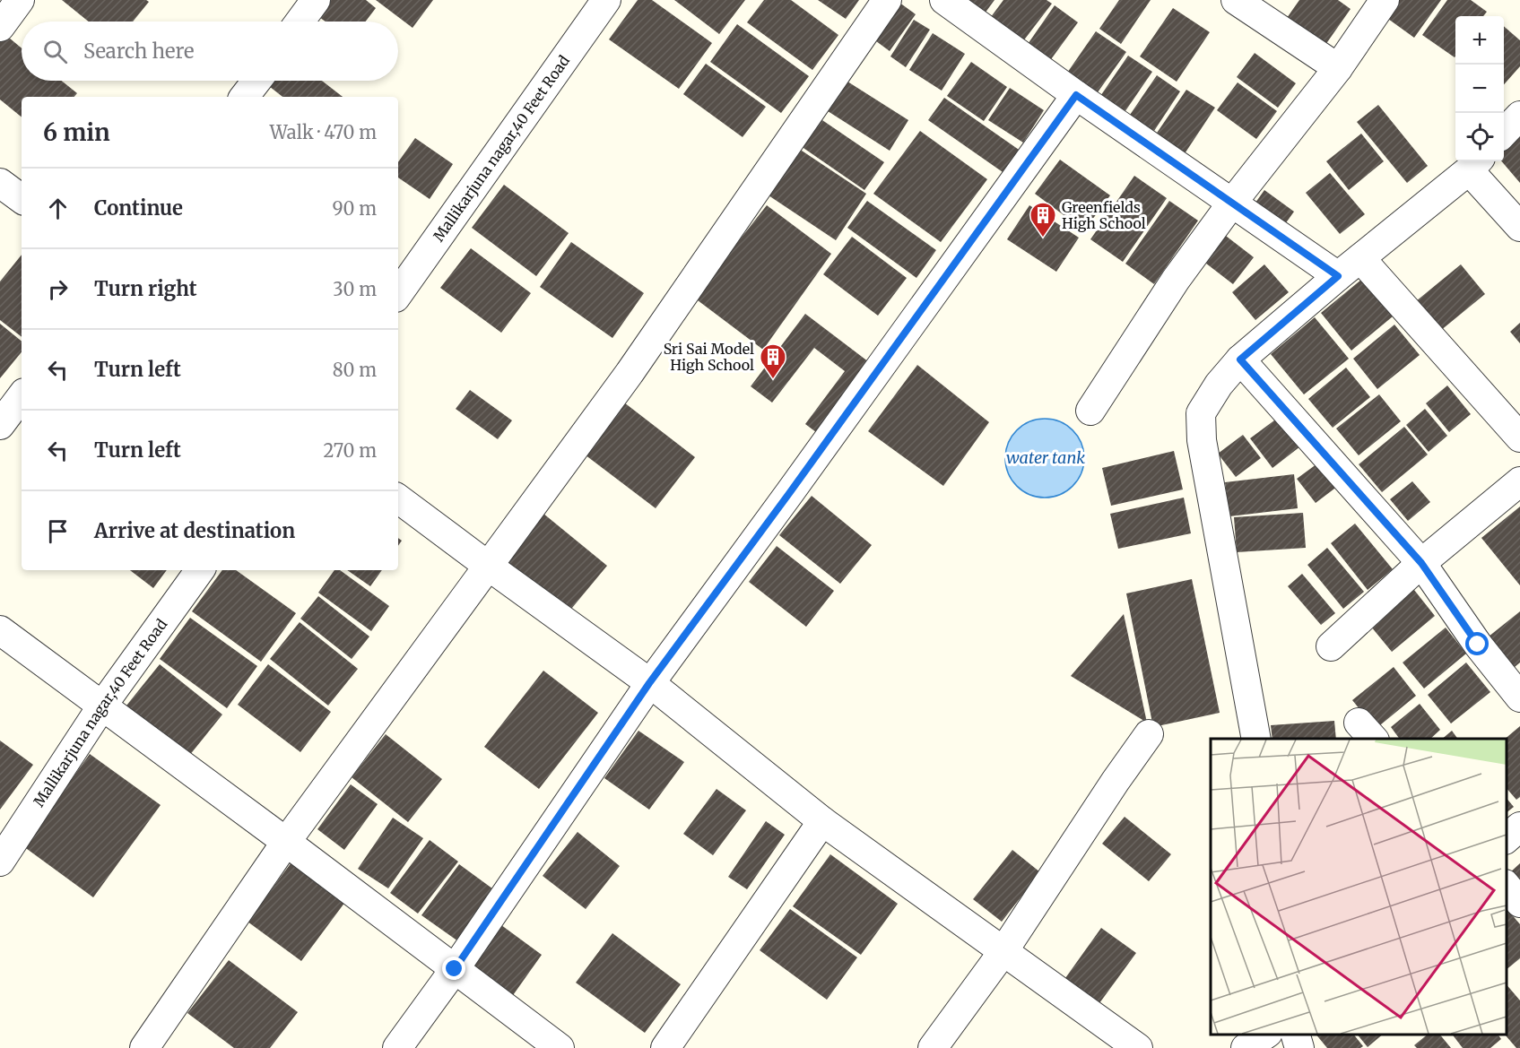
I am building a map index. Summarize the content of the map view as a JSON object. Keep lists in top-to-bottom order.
{
  "streets": {
    "street": ["Mallikarjuna nagar,40 Feet Road"]
  },
  "water": ["water tank"],
  "places": {
    "building": ["Greenfields High School", "Sri Sai Model High School"]
  },
  "page": {
    "map_buttons": ["+", "−"],
    "search": "Search here",
    "heading": ["6 min", "Walk · 470 m"],
    "list": [
      ["Continue", "90 m"],
      ["Turn right", "30 m"],
      ["Turn left", "80 m"],
      ["Turn left", "270 m"],
      "Arrive at destination"
    ]
  }
}
